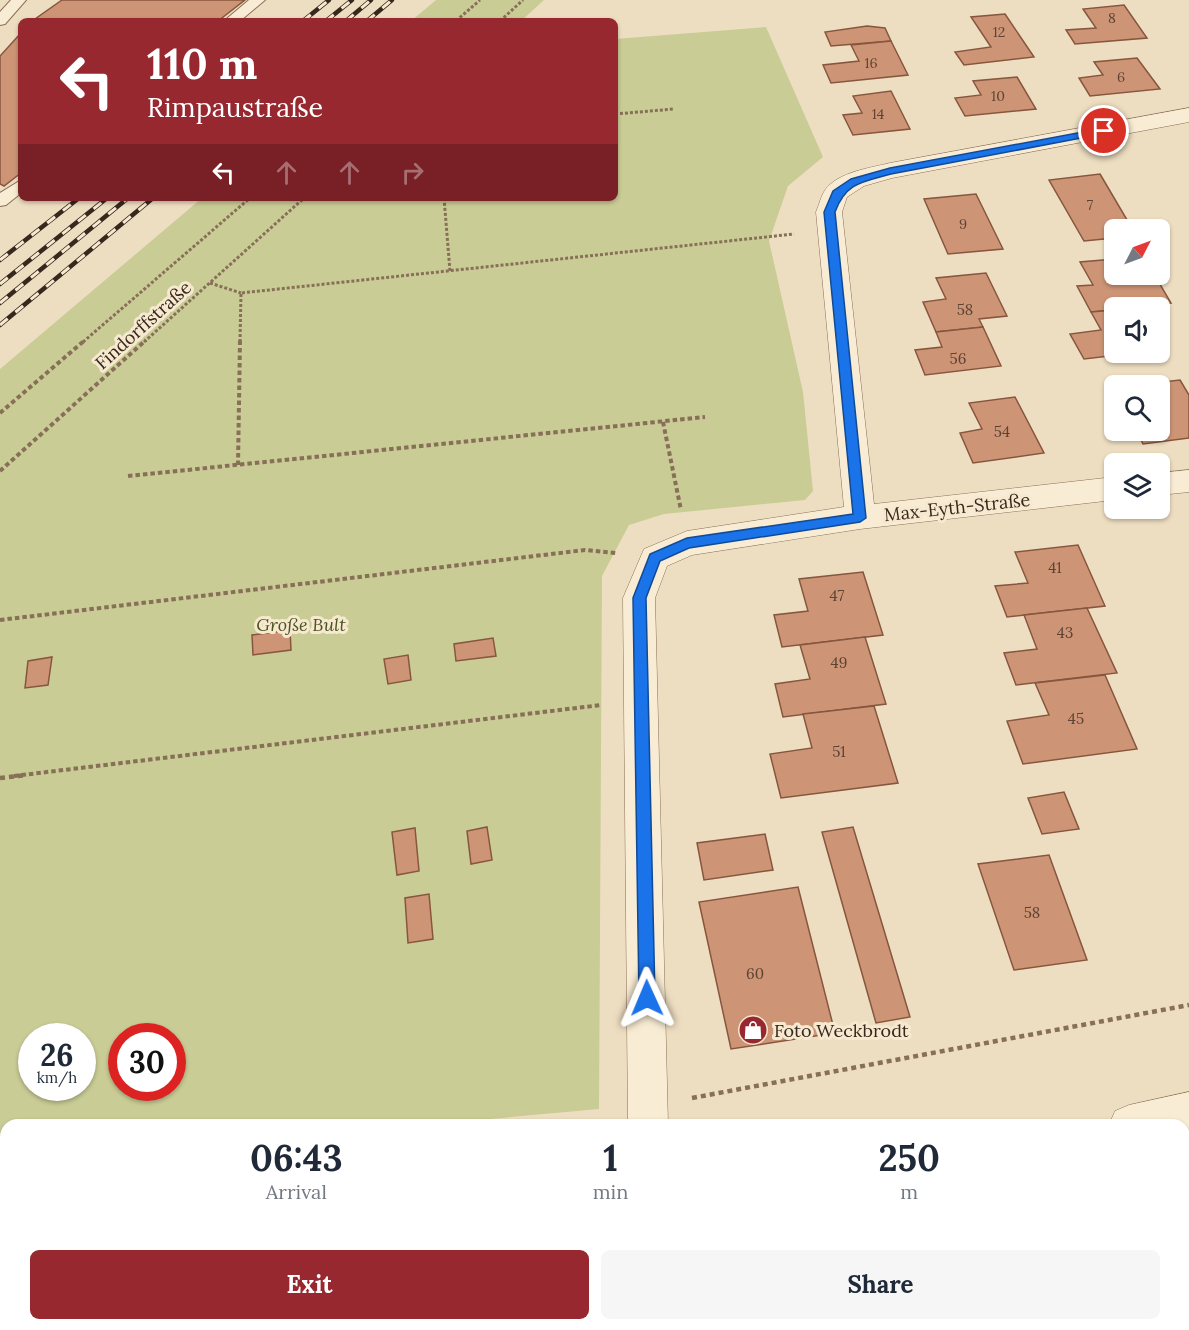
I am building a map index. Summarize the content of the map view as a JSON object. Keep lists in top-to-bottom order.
{
  "streets": {
    "street": ["Max-Eyth-Straße"],
    "path": ["Findorffstraße"]
  },
  "parks": ["Große Bult"],
  "places": {
    "shop": ["Foto Weckbrodt"]
  },
  "house_numbers": [
    "8",
    "12",
    "16",
    "6",
    "10",
    "14",
    "7",
    "9",
    "58",
    "56",
    "54",
    "41",
    "47",
    "43",
    "49",
    "45",
    "51",
    "58",
    "60"
  ],
  "north": "top right",
  "page": {
    "turn": ["110 m", "Rimpaustraße"],
    "speed": "26 km/h",
    "limit": "30",
    "eta": [
      "06:43",
      "Arrival",
      "1",
      "min",
      "250",
      "m"
    ],
    "buttons": ["Exit", "Share"]
  }
}
